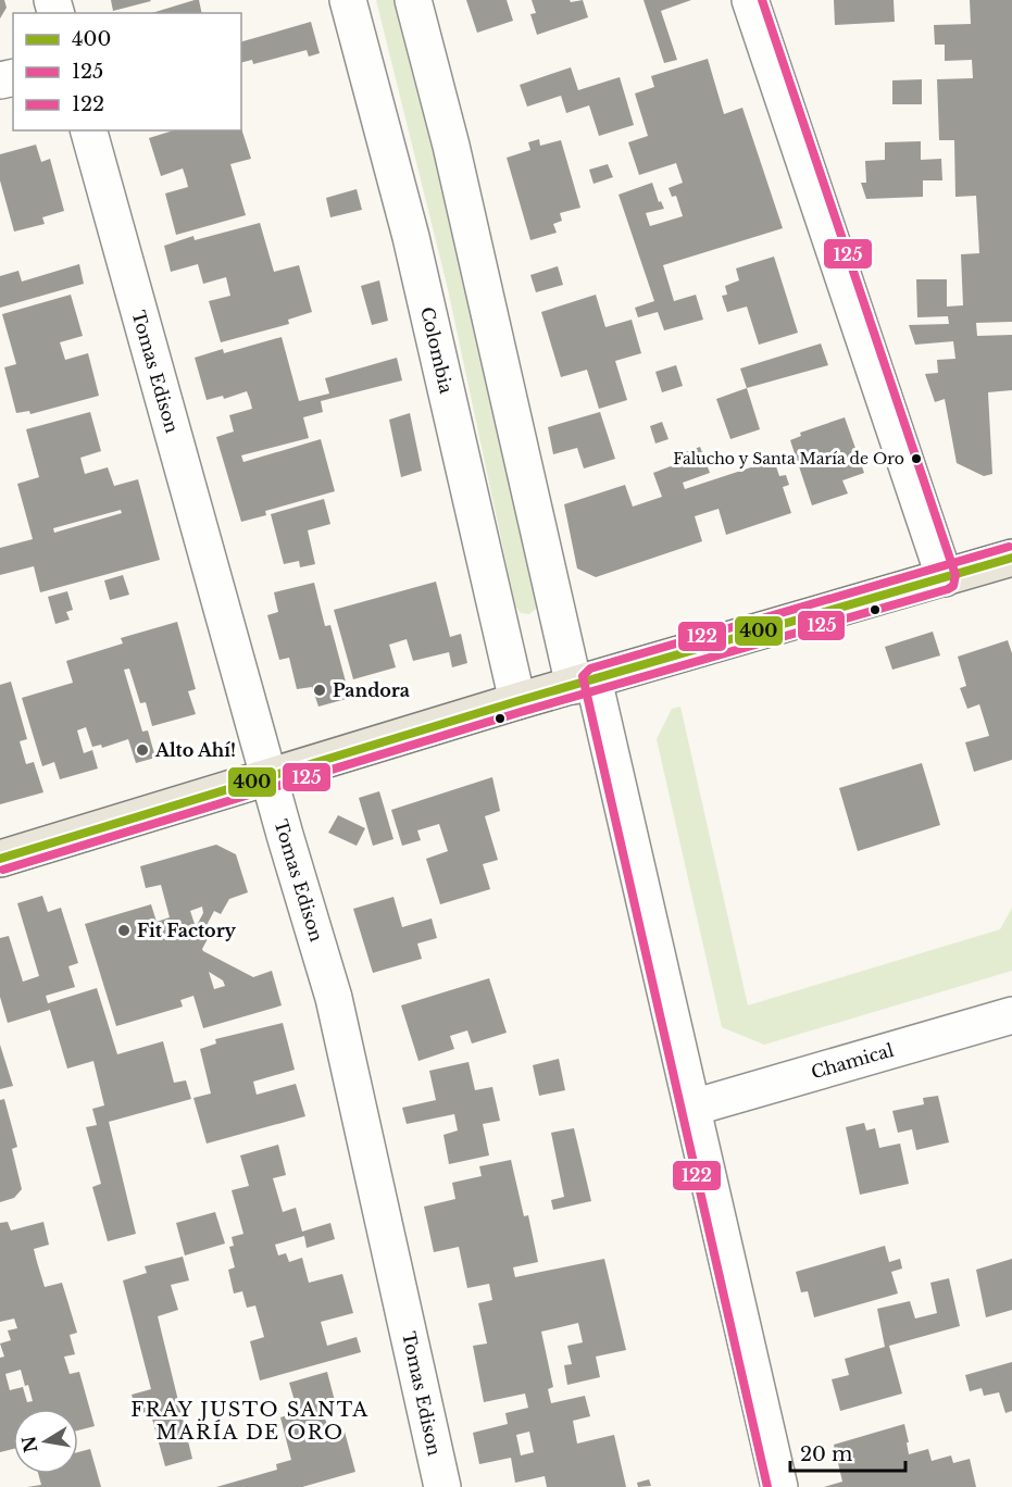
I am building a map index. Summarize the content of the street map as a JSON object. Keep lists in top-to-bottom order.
{
  "streets": {
    "street": ["Colombia", "Tomas Edison", "Chamical"]
  },
  "districts": ["FRAY JUSTO SANTA MARÍA DE ORO"],
  "places": [
    "Falucho y Santa María de Oro",
    "Pandora",
    "Alto Ahí!",
    "Fit Factory"
  ],
  "lines": ["transit line 125", "transit line 122", "transit line 400"],
  "legend": ["400", "125", "122"],
  "scale_bar": "20 m",
  "north": "left"
}
